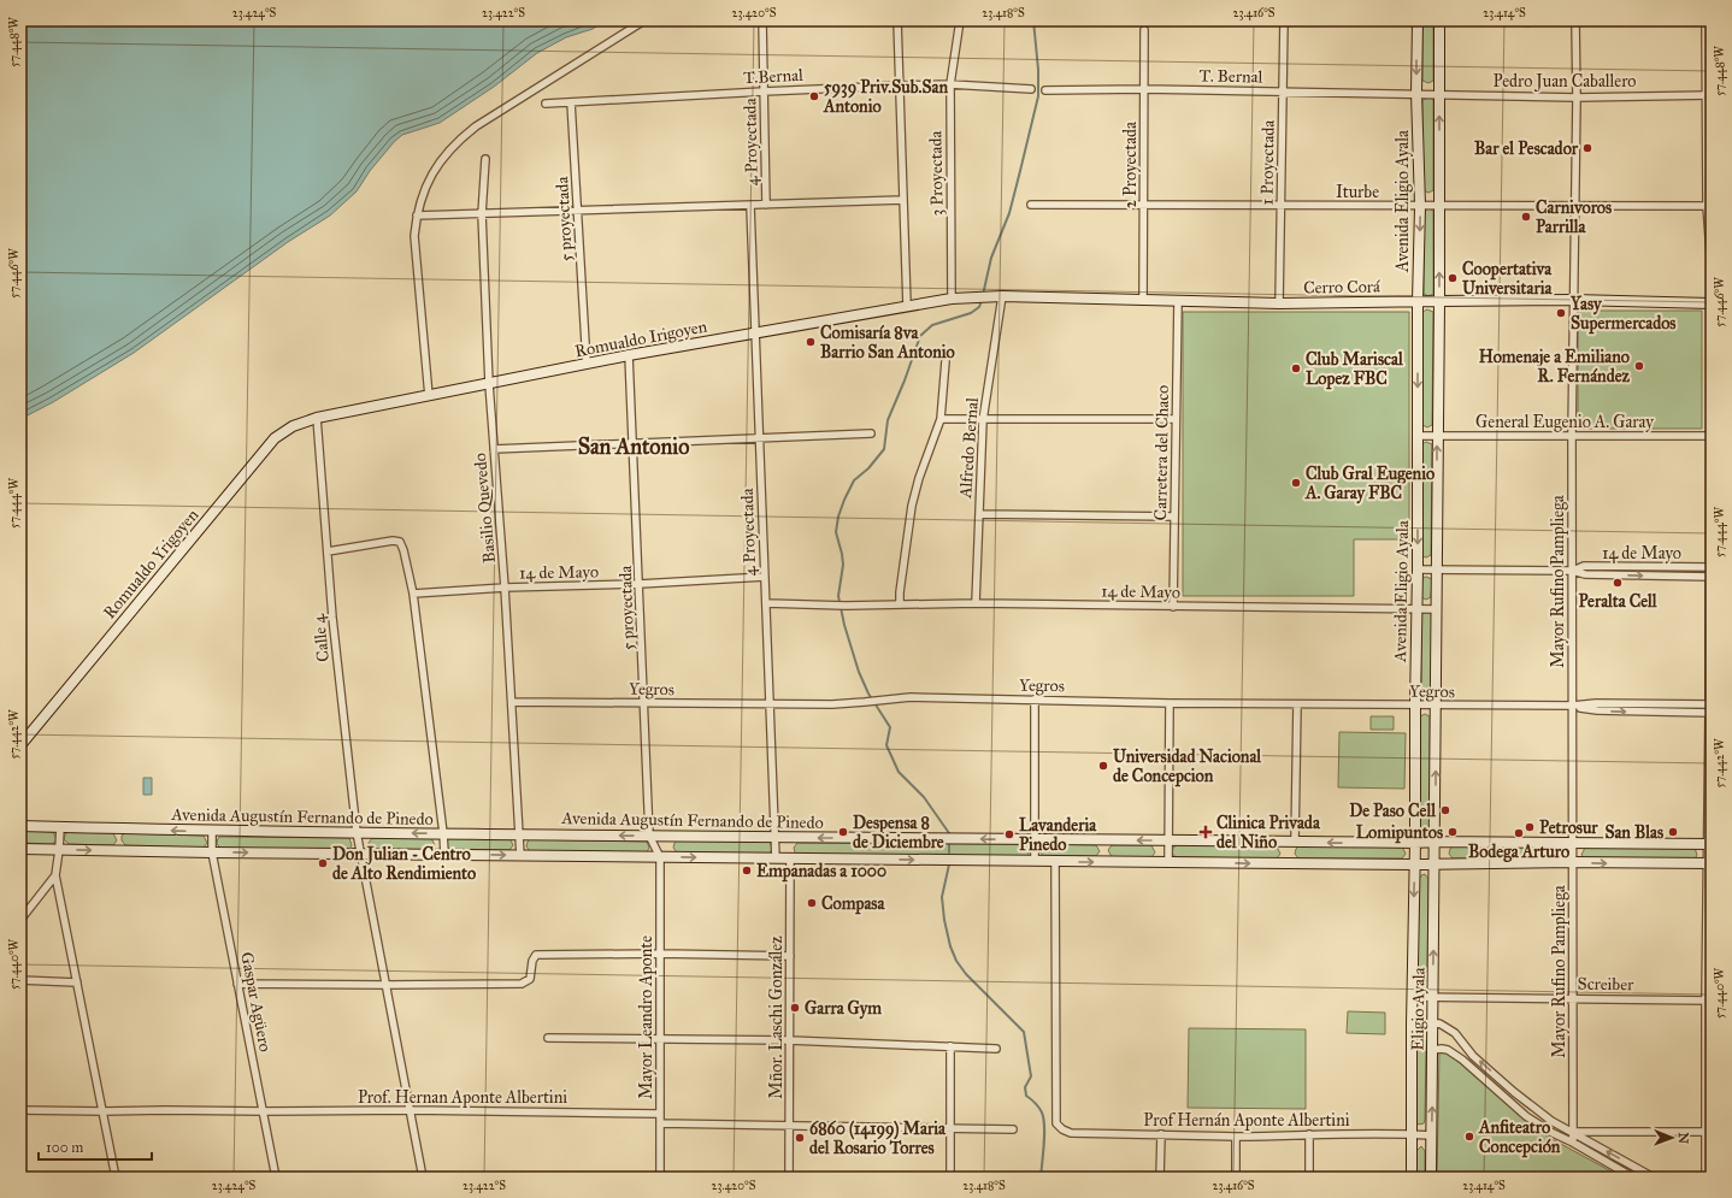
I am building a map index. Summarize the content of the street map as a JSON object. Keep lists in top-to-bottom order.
{
  "streets": {
    "street": [
      "T.Bernal",
      "T. Bernal",
      "Pedro Juan Caballero",
      "4 Proyectada",
      "1 Proyectada",
      "2 Proyectada",
      "3 Proyectada",
      "Iturbe",
      "Avenida Eligio Ayala",
      "5 proyectada",
      "Cerro Corá",
      "Romualdo Irigoyen",
      "General Eugenio A. Garay",
      "Alfredo Bernal",
      "Carretera del Chaco",
      "Basilio Quevedo",
      "14 de Mayo",
      "Romualdo Yrigoyen",
      "Mayor Rufino Pampliega",
      "Calle 4",
      "Yegros",
      "Avenida Augustín Fernando de Pinedo",
      "Screiber",
      "Gaspar Agüero",
      "Eligio Ayala",
      "Mayor Leandro Aponte",
      "Mñor. Laschi González",
      "Prof. Hernan Aponte Albertini",
      "Prof Hernán Aponte Albertini"
    ]
  },
  "crossings": [
    ["T.Bernal", "4 Proyectada"],
    ["T.Bernal", "3 Proyectada"],
    ["T.Bernal", "5 proyectada"],
    ["T. Bernal", "Pedro Juan Caballero"],
    ["T. Bernal", "1 Proyectada"],
    ["T. Bernal", "2 Proyectada"],
    ["T. Bernal", "Avenida Eligio Ayala"],
    ["Pedro Juan Caballero", "Avenida Eligio Ayala"],
    ["Pedro Juan Caballero", "Mayor Rufino Pampliega"],
    ["4 Proyectada", "Romualdo Irigoyen"],
    ["4 Proyectada", "14 de Mayo"],
    ["4 Proyectada", "Yegros"],
    ["4 Proyectada", "Avenida Augustín Fernando de Pinedo"],
    ["1 Proyectada", "Iturbe"],
    ["1 Proyectada", "Cerro Corá"],
    ["2 Proyectada", "Iturbe"],
    ["2 Proyectada", "Cerro Corá"],
    ["3 Proyectada", "Romualdo Irigoyen"],
    ["Iturbe", "Avenida Eligio Ayala"],
    ["Iturbe", "Mayor Rufino Pampliega"],
    ["Avenida Eligio Ayala", "Cerro Corá"],
    ["Avenida Eligio Ayala", "General Eugenio A. Garay"],
    ["Avenida Eligio Ayala", "14 de Mayo"],
    ["Avenida Eligio Ayala", "Yegros"],
    ["Avenida Eligio Ayala", "Avenida Augustín Fernando de Pinedo"],
    ["Avenida Eligio Ayala", "Eligio Ayala"],
    ["5 proyectada", "Romualdo Irigoyen"],
    ["5 proyectada", "14 de Mayo"],
    ["5 proyectada", "Yegros"],
    ["5 proyectada", "Avenida Augustín Fernando de Pinedo"],
    ["5 proyectada", "Mayor Leandro Aponte"],
    ["Cerro Corá", "Romualdo Irigoyen"],
    ["Cerro Corá", "Alfredo Bernal"],
    ["Cerro Corá", "Carretera del Chaco"],
    ["Cerro Corá", "Mayor Rufino Pampliega"],
    ["Romualdo Irigoyen", "Basilio Quevedo"],
    ["Romualdo Irigoyen", "Romualdo Yrigoyen"],
    ["Romualdo Irigoyen", "Calle 4"],
    ["General Eugenio A. Garay", "Mayor Rufino Pampliega"],
    ["Alfredo Bernal", "14 de Mayo"],
    ["Carretera del Chaco", "14 de Mayo"],
    ["Basilio Quevedo", "14 de Mayo"],
    ["Basilio Quevedo", "Yegros"],
    ["Basilio Quevedo", "Avenida Augustín Fernando de Pinedo"],
    ["14 de Mayo", "Mayor Rufino Pampliega"],
    ["Romualdo Yrigoyen", "Calle 4"],
    ["Mayor Rufino Pampliega", "Yegros"],
    ["Mayor Rufino Pampliega", "Avenida Augustín Fernando de Pinedo"],
    ["Mayor Rufino Pampliega", "Screiber"],
    ["Calle 4", "Avenida Augustín Fernando de Pinedo"],
    ["Calle 4", "Prof. Hernan Aponte Albertini"],
    ["Avenida Augustín Fernando de Pinedo", "Gaspar Agüero"],
    ["Avenida Augustín Fernando de Pinedo", "Eligio Ayala"],
    ["Screiber", "Eligio Ayala"],
    ["Gaspar Agüero", "Prof. Hernan Aponte Albertini"],
    ["Eligio Ayala", "Prof Hernán Aponte Albertini"],
    ["Mayor Leandro Aponte", "Prof. Hernan Aponte Albertini"]
  ],
  "districts": ["San Antonio"],
  "places": {
    "other": [
      "5939 Priv.Sub.San Antonio",
      "Bar el Pescador",
      "Carnivoros Parrilla",
      "Coopertativa Universitaria",
      "Yasy Supermercados",
      "Comisaría 8va Barrio San Antonio",
      "Homenaje a Emiliano R. Fernández",
      "Club Mariscal Lopez FBC",
      "Club Gral Eugenio A. Garay FBC",
      "Peralta Cell",
      "Universidad Nacional de Concepcion",
      "De Paso Cell",
      "Petrosur",
      "Despensa 8 de Diciembre",
      "Lomipuntos",
      "San Blas",
      "Bodega Arturo",
      "Lavanderia Pinedo",
      "Don Julian - Centro de Alto Rendimiento",
      "Empanadas a 1000",
      "Compasa",
      "Garra Gym",
      "Anfiteatro Concepción",
      "6860 (14199) Maria del Rosario Torres"
    ],
    "health": ["Clinica Privada del Niño"]
  },
  "scale_bar": "100 m",
  "north": "right",
  "coordinates": [
    "23.424°S",
    "23.422°S",
    "23.420°S",
    "23.418°S",
    "23.416°S",
    "23.414°S",
    "57.448°W",
    "57.446°W",
    "57.444°W",
    "57.442°W",
    "57.440°W"
  ]
}
